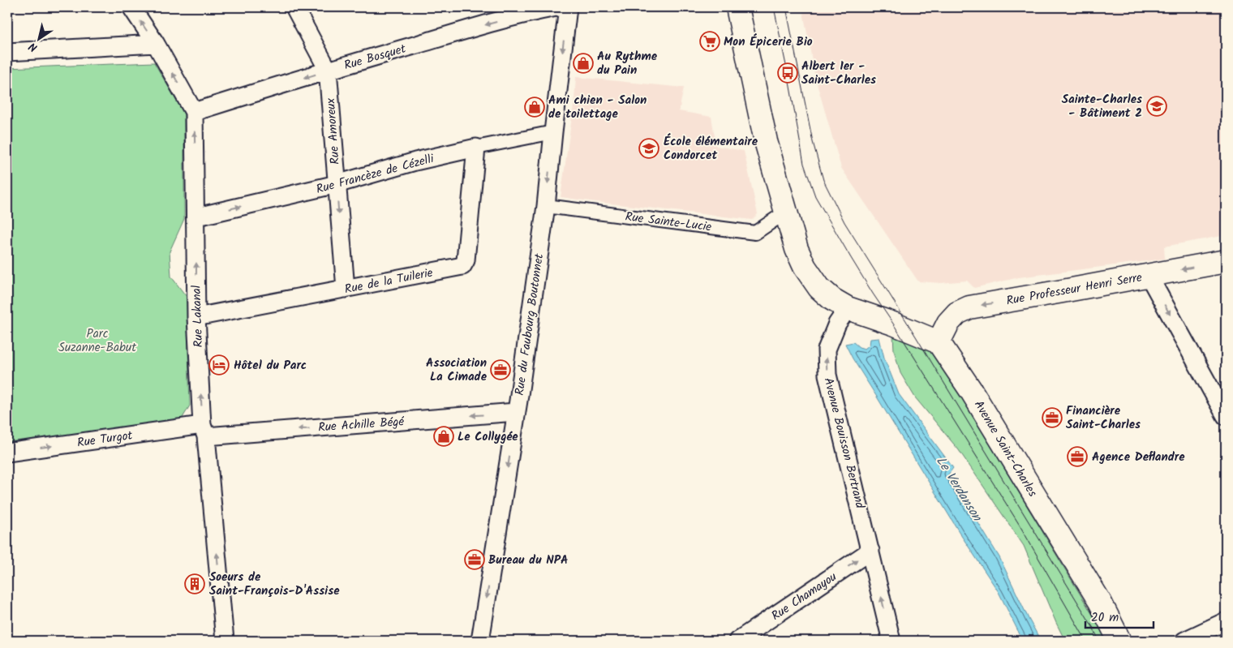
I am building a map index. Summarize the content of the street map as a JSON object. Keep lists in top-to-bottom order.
{
  "streets": {
    "main road": ["Rue Professeur Henri Serre", "Avenue Saint-Charles"],
    "street": [
      "Rue Bosquet",
      "Rue Amoreux",
      "Rue Francèze de Cézelli",
      "Rue Sainte-Lucie",
      "Rue de la Tuilerie",
      "Rue Lakanal",
      "Rue du Faubourg Boutonnet",
      "Rue Achille Bégé",
      "Rue Turgot",
      "Avenue Bouisson Bertrand",
      "Rue Chamayou"
    ]
  },
  "crossings": [
    ["Rue Bosquet", "Rue Amoreux"],
    ["Rue Bosquet", "Rue Lakanal"],
    ["Rue Amoreux", "Rue Francèze de Cézelli"],
    ["Rue Amoreux", "Rue de la Tuilerie"],
    ["Rue Francèze de Cézelli", "Rue de la Tuilerie"],
    ["Rue Francèze de Cézelli", "Rue Lakanal"],
    ["Rue Francèze de Cézelli", "Rue du Faubourg Boutonnet"],
    ["Rue Sainte-Lucie", "Rue du Faubourg Boutonnet"],
    ["Rue de la Tuilerie", "Rue Lakanal"],
    ["Rue Professeur Henri Serre", "Avenue Saint-Charles"],
    ["Rue Lakanal", "Rue Achille Bégé"],
    ["Rue Lakanal", "Rue Turgot"],
    ["Rue du Faubourg Boutonnet", "Rue Achille Bégé"],
    ["Rue Achille Bégé", "Rue Turgot"],
    ["Avenue Bouisson Bertrand", "Rue Chamayou"]
  ],
  "one_way": [
    "Rue Bosquet",
    "Rue Amoreux",
    "Rue Francèze de Cézelli",
    "Rue Professeur Henri Serre",
    "Rue Lakanal",
    "Rue du Faubourg Boutonnet",
    "Rue Achille Bégé",
    "Rue Turgot",
    "Avenue Bouisson Bertrand",
    "Rue Chamayou"
  ],
  "water": ["Le Verdanson"],
  "parks": ["Parc Suzanne-Babut"],
  "places": {
    "supermarket": ["Mon Épicerie Bio"],
    "shop": ["Au Rythme du Pain", "Ami chien - Salon de toilettage", "Le Collygée"],
    "bus stop": ["Albert 1er - Saint-Charles"],
    "school or university": ["Sainte-Charles - Bâtiment 2", "École élémentaire Condorcet"],
    "hotel": ["Hôtel du Parc"],
    "office": [
      "Association La Cimade",
      "Financière Saint-Charles",
      "Agence Deflandre",
      "Bureau du NPA"
    ],
    "building": ["Soeurs de Saint-François-D'Assise"]
  },
  "scale_bar": "20 m",
  "north": "bottom left"
}
